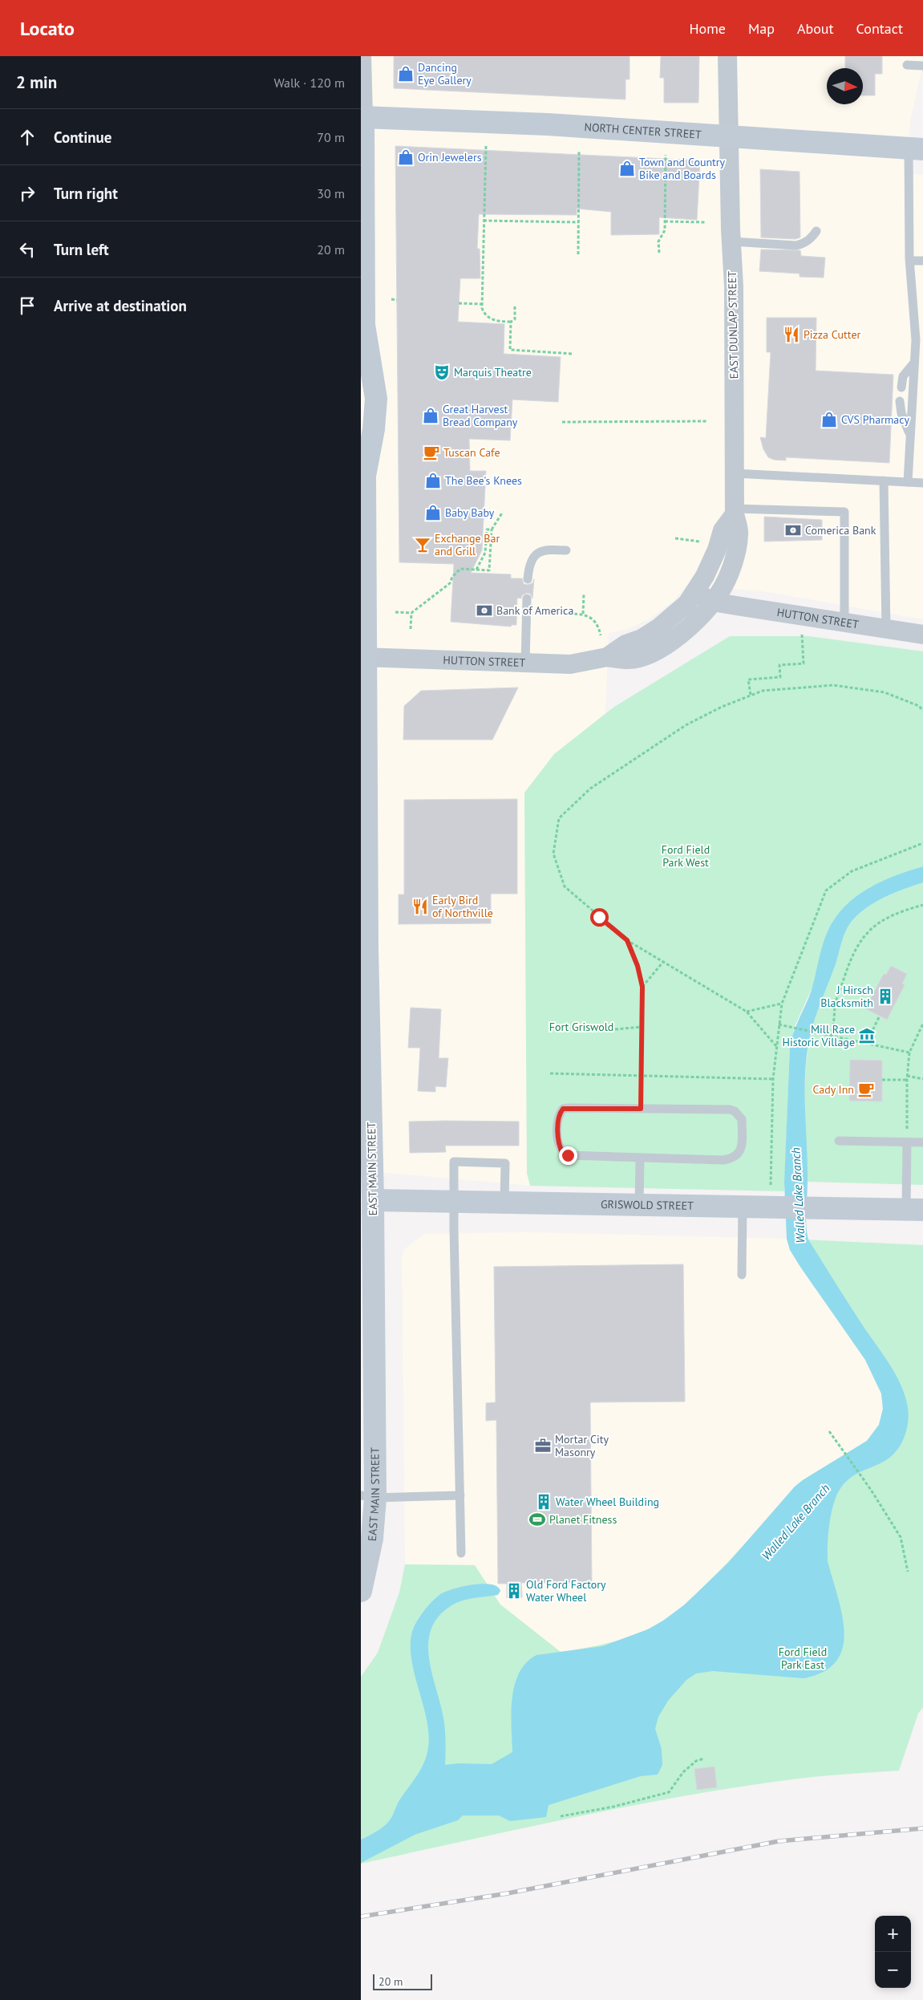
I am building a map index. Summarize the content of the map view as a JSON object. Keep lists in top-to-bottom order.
{
  "streets": {
    "street": [
      "NORTH CENTER STREET",
      "EAST DUNLAP STREET",
      "HUTTON STREET",
      "EAST MAIN STREET",
      "GRISWOLD STREET"
    ]
  },
  "crossings": [
    ["NORTH CENTER STREET", "EAST DUNLAP STREET"],
    ["NORTH CENTER STREET", "EAST MAIN STREET"],
    ["EAST DUNLAP STREET", "HUTTON STREET"],
    ["HUTTON STREET", "EAST MAIN STREET"],
    ["EAST MAIN STREET", "GRISWOLD STREET"]
  ],
  "water": ["Walled Lake Branch"],
  "parks": ["Ford Field Park West", "Fort Griswold", "Ford Field Park East"],
  "places": {
    "shop": [
      "Dancing Eye Gallery",
      "Orin Jewelers",
      "Town and Country Bike and Boards",
      "Great Harvest Bread Company",
      "CVS Pharmacy",
      "The Bee's Knees",
      "Baby Baby"
    ],
    "restaurant": ["Pizza Cutter", "Early Bird of Northville"],
    "theatre": ["Marquis Theatre"],
    "cafe": ["Tuscan Cafe", "Cady Inn"],
    "bank": ["Comerica Bank", "Bank of America"],
    "bar": ["Exchange Bar and Grill"],
    "building": ["J Hirsch Blacksmith", "Water Wheel Building", "Old Ford Factory Water Wheel"],
    "museum": ["Mill Race Historic Village"],
    "office": ["Mortar City Masonry"],
    "sports": ["Planet Fitness"]
  },
  "scale_bar": "20 m",
  "north": "right",
  "page": {
    "header": "Locato",
    "nav": [
      "Home",
      "Map",
      "About",
      "Contact"
    ],
    "heading": ["2 min", "Walk · 120 m"],
    "list": [
      ["Continue", "70 m"],
      ["Turn right", "30 m"],
      ["Turn left", "20 m"],
      "Arrive at destination"
    ],
    "map_buttons": ["+", "−"],
    "scale": "20 m"
  }
}
